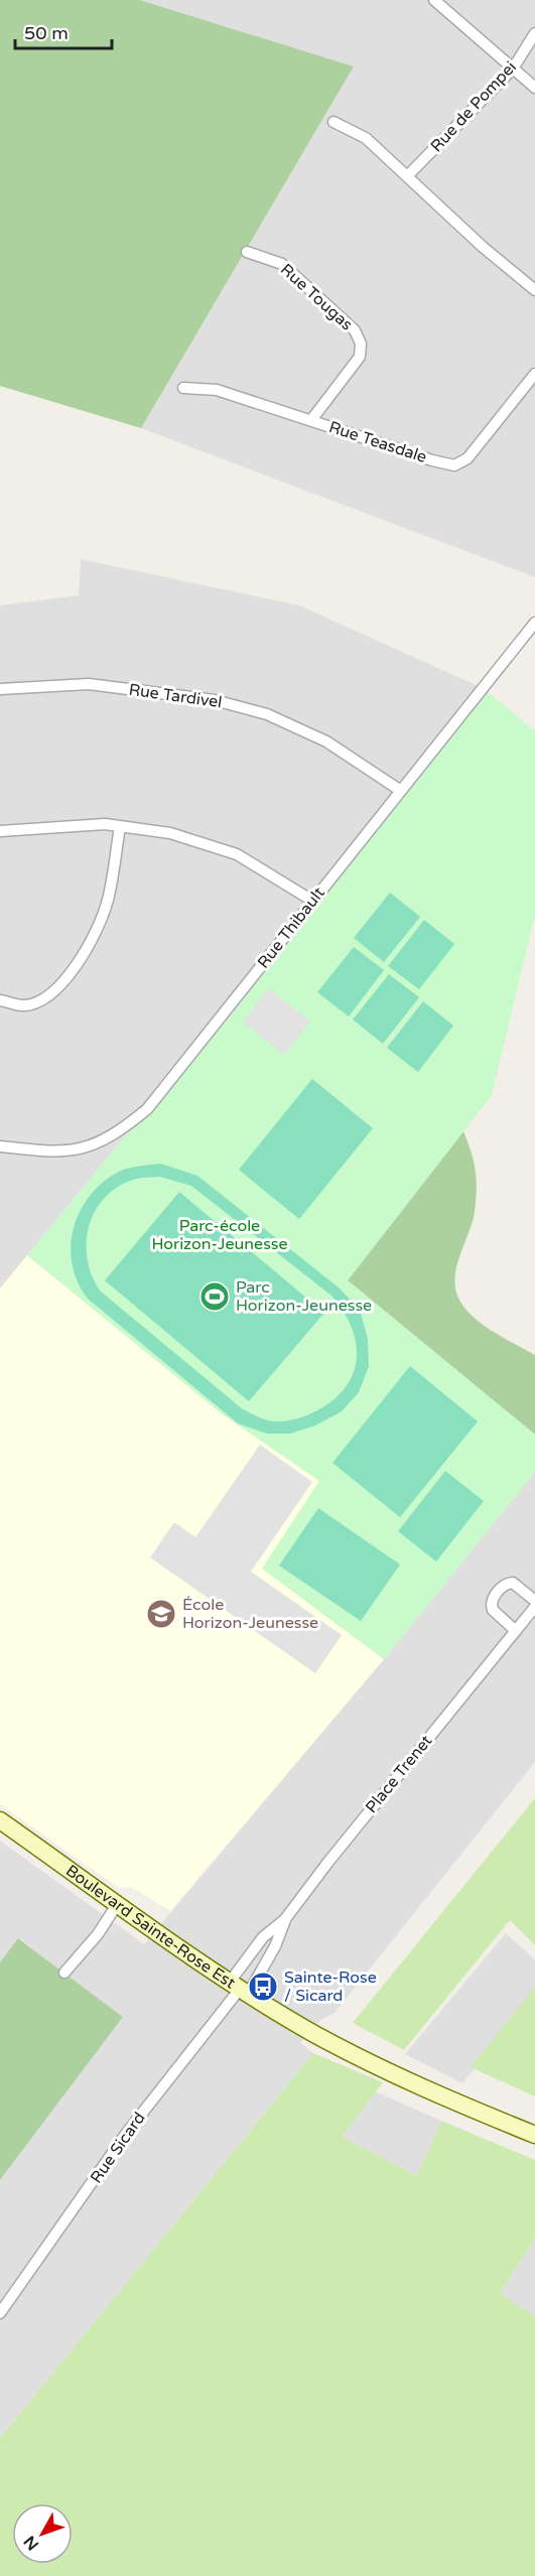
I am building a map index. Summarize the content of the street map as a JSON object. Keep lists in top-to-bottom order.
{
  "streets": {
    "street": [
      "Rue de Pompei",
      "Rue Tougas",
      "Rue Teasdale",
      "Rue Tardivel",
      "Rue Thibault",
      "Place Trenet",
      "Boulevard Sainte-Rose Est",
      "Rue Sicard"
    ]
  },
  "crossings": [
    ["Rue Tougas", "Rue Teasdale"],
    ["Rue Tardivel", "Rue Thibault"],
    ["Place Trenet", "Boulevard Sainte-Rose Est"],
    ["Place Trenet", "Rue Sicard"],
    ["Boulevard Sainte-Rose Est", "Rue Sicard"]
  ],
  "parks": ["Parc-école Horizon-Jeunesse"],
  "places": {
    "sports": ["Parc Horizon-Jeunesse"],
    "school or university": ["École Horizon-Jeunesse"],
    "bus stop": ["Sainte-Rose / Sicard"]
  },
  "scale_bar": "50 m",
  "north": "bottom left"
}
